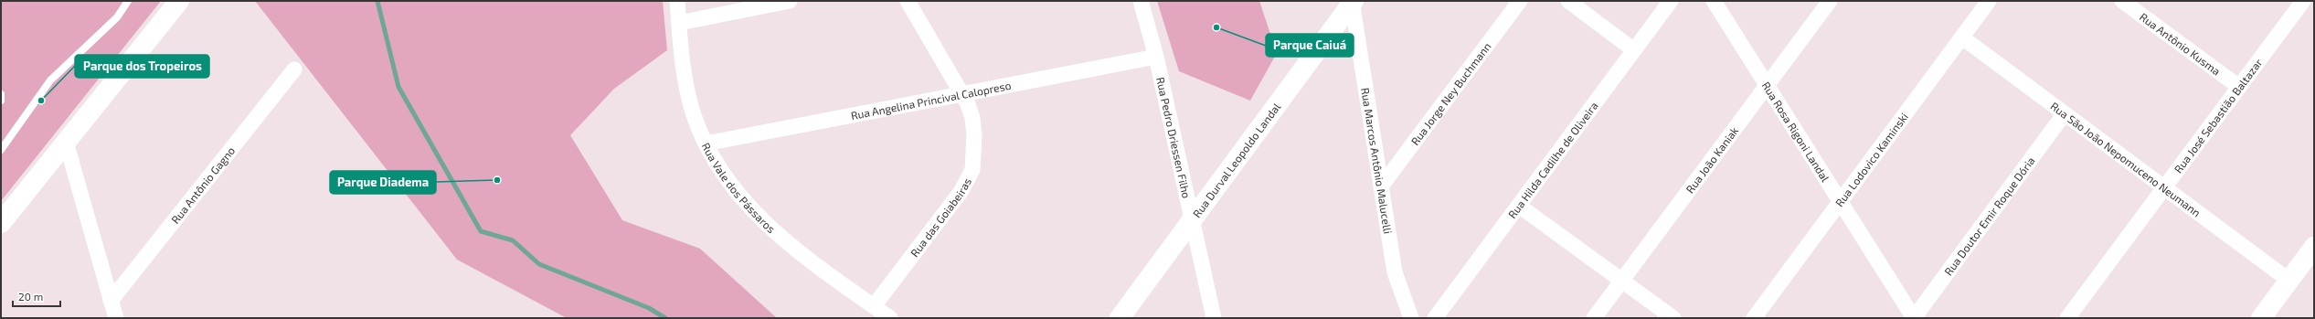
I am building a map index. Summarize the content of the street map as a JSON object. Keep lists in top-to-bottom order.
{
  "streets": {
    "street": [
      "Rua Antônio Kusma",
      "Rua Jorge Ney Buchmann",
      "Rua Angelina Princival Calopreso",
      "Rua José Sebastião Baltazar",
      "Rua Rosa Rigoni Landal",
      "Rua Pedro Driessen Filho",
      "Rua Hilda Cadilhe de Oliveira",
      "Rua Lodovico Kaminski",
      "Rua São João Nepomuceno Neumann",
      "Rua Durval Leopoldo Landal",
      "Rua João Kaniak",
      "Rua Marcos Antônio Malucelli",
      "Rua Antônio Gagno",
      "Rua Vale dos Pássaros",
      "Rua Doutor Emir Roque Dória",
      "Rua das Goiabeiras"
    ]
  },
  "crossings": [
    ["Rua Antônio Kusma", "Rua José Sebastião Baltazar"],
    ["Rua Jorge Ney Buchmann", "Rua Marcos Antônio Malucelli"],
    ["Rua Angelina Princival Calopreso", "Rua Pedro Driessen Filho"],
    ["Rua Angelina Princival Calopreso", "Rua Vale dos Pássaros"],
    ["Rua Angelina Princival Calopreso", "Rua das Goiabeiras"],
    ["Rua José Sebastião Baltazar", "Rua São João Nepomuceno Neumann"],
    ["Rua Rosa Rigoni Landal", "Rua Lodovico Kaminski"],
    ["Rua Rosa Rigoni Landal", "Rua João Kaniak"],
    ["Rua Rosa Rigoni Landal", "Rua Doutor Emir Roque Dória"],
    ["Rua Pedro Driessen Filho", "Rua Durval Leopoldo Landal"],
    ["Rua Lodovico Kaminski", "Rua São João Nepomuceno Neumann"],
    ["Rua São João Nepomuceno Neumann", "Rua Doutor Emir Roque Dória"],
    ["Rua Durval Leopoldo Landal", "Rua Marcos Antônio Malucelli"],
    ["Rua Vale dos Pássaros", "Rua das Goiabeiras"]
  ],
  "places": ["Parque Caiuá", "Parque dos Tropeiros", "Parque Diadema"],
  "scale_bar": "20 m"
}
